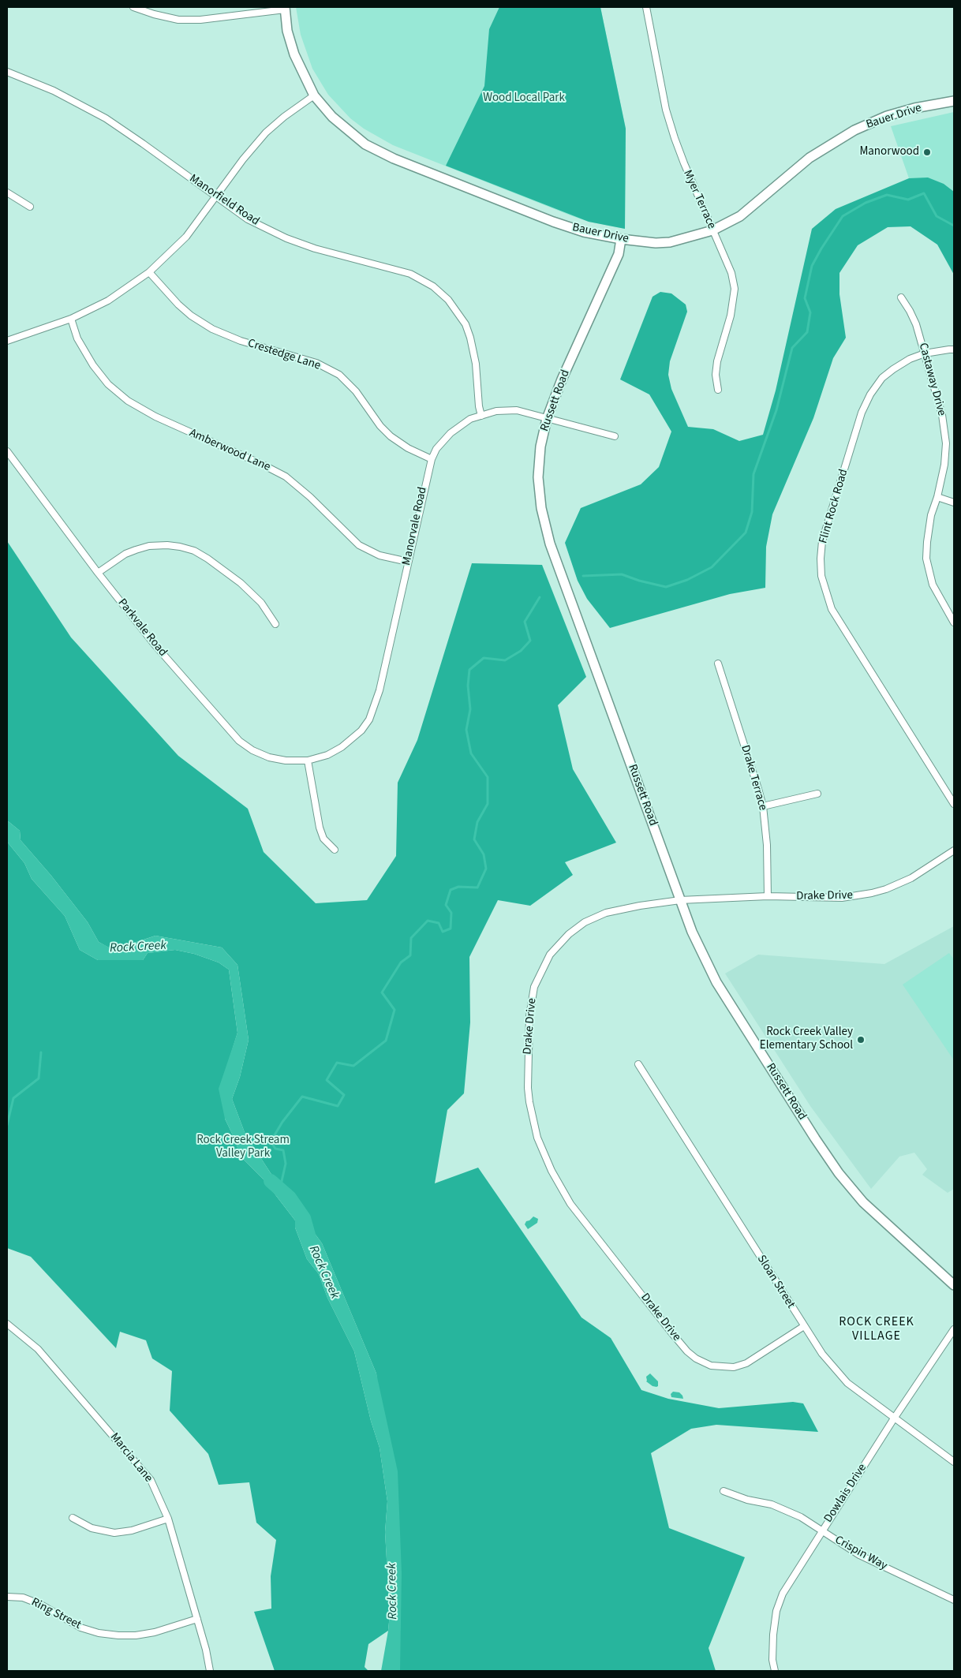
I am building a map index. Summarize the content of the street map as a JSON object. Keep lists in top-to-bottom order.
{
  "streets": {
    "street": [
      "Bauer Drive",
      "Myer Terrace",
      "Manorfield Road",
      "Crestedge Lane",
      "Castaway Drive",
      "Russett Road",
      "Amberwood Lane",
      "Flint Rock Road",
      "Manorvale Road",
      "Parkvale Road",
      "Drake Terrace",
      "Drake Drive",
      "Sloan Street",
      "Marcia Lane",
      "Dowlais Drive",
      "Crispin Way",
      "Ring Street"
    ]
  },
  "crossings": [
    ["Bauer Drive", "Myer Terrace"],
    ["Bauer Drive", "Russett Road"],
    ["Manorfield Road", "Manorvale Road"],
    ["Crestedge Lane", "Manorvale Road"],
    ["Castaway Drive", "Flint Rock Road"],
    ["Russett Road", "Manorvale Road"],
    ["Russett Road", "Drake Drive"],
    ["Amberwood Lane", "Manorvale Road"],
    ["Manorvale Road", "Parkvale Road"],
    ["Drake Terrace", "Drake Drive"],
    ["Drake Drive", "Sloan Street"],
    ["Sloan Street", "Dowlais Drive"],
    ["Marcia Lane", "Ring Street"],
    ["Dowlais Drive", "Crispin Way"]
  ],
  "districts": ["ROCK CREEK VILLAGE"],
  "water": ["Rock Creek"],
  "parks": ["Wood Local Park", "Rock Creek Stream Valley Park"],
  "places": ["Manorwood", "Rock Creek Valley Elementary School"]
}
